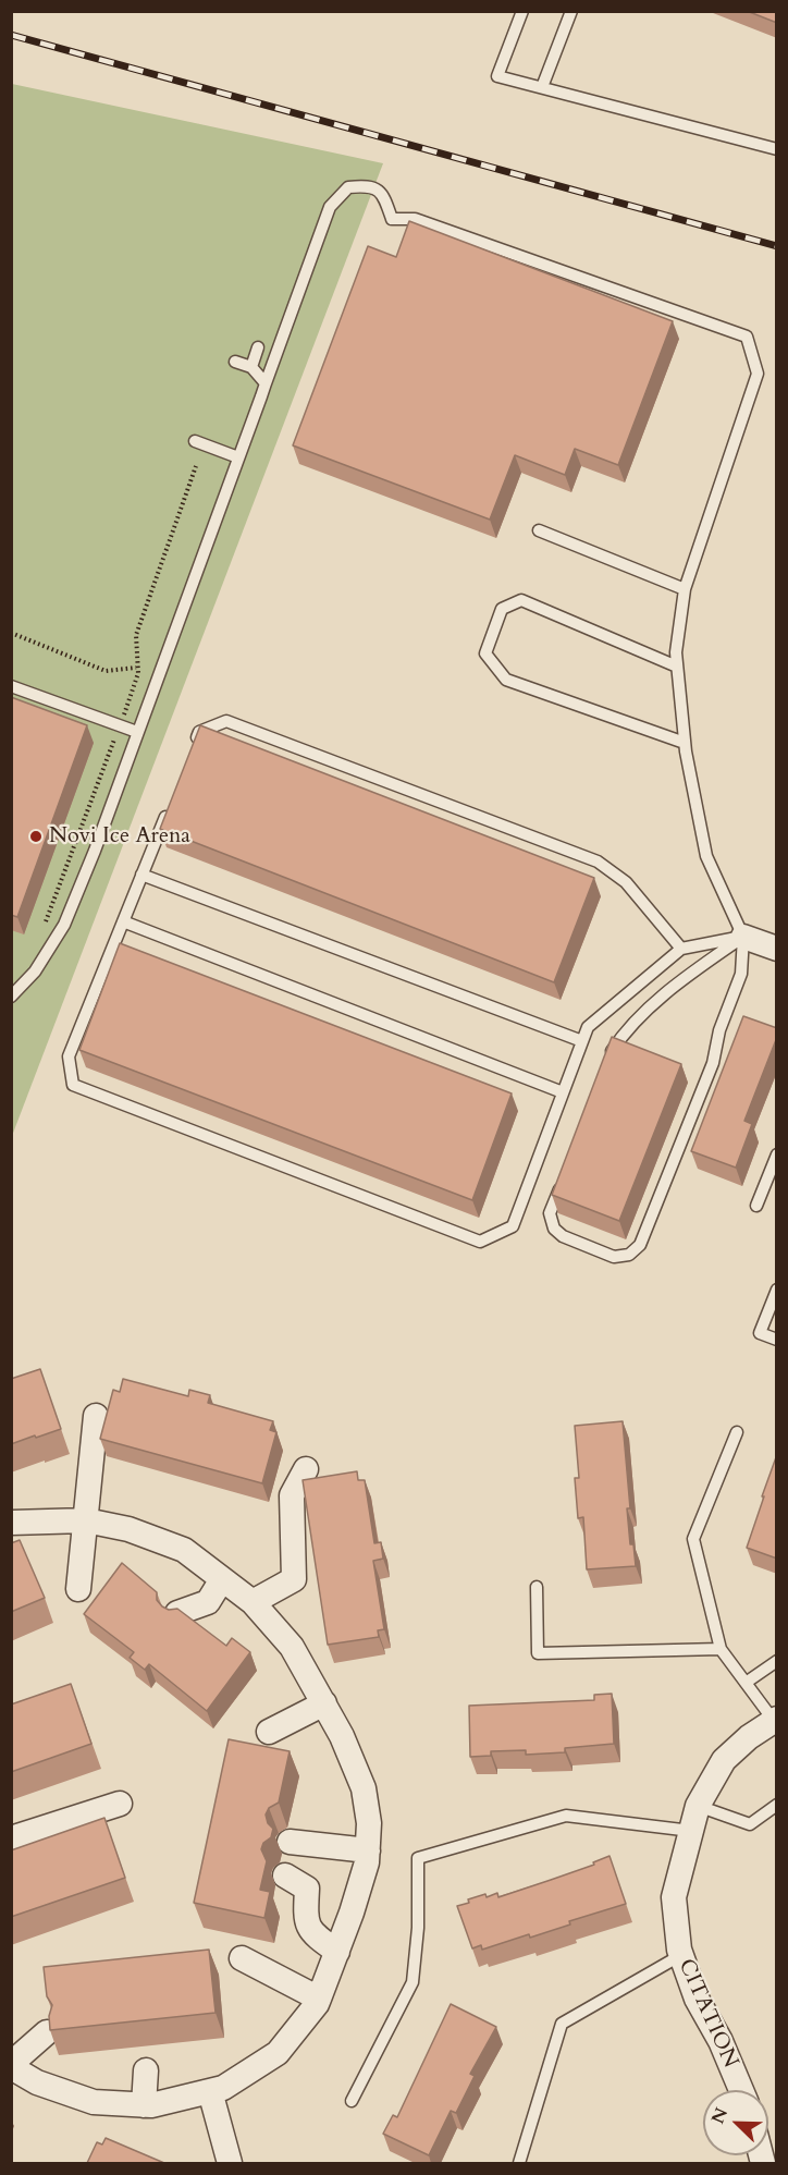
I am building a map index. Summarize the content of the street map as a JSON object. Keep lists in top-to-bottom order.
{
  "streets": {
    "street": ["CITATION"]
  },
  "places": ["Novi Ice Arena"],
  "north": "top left"
}
